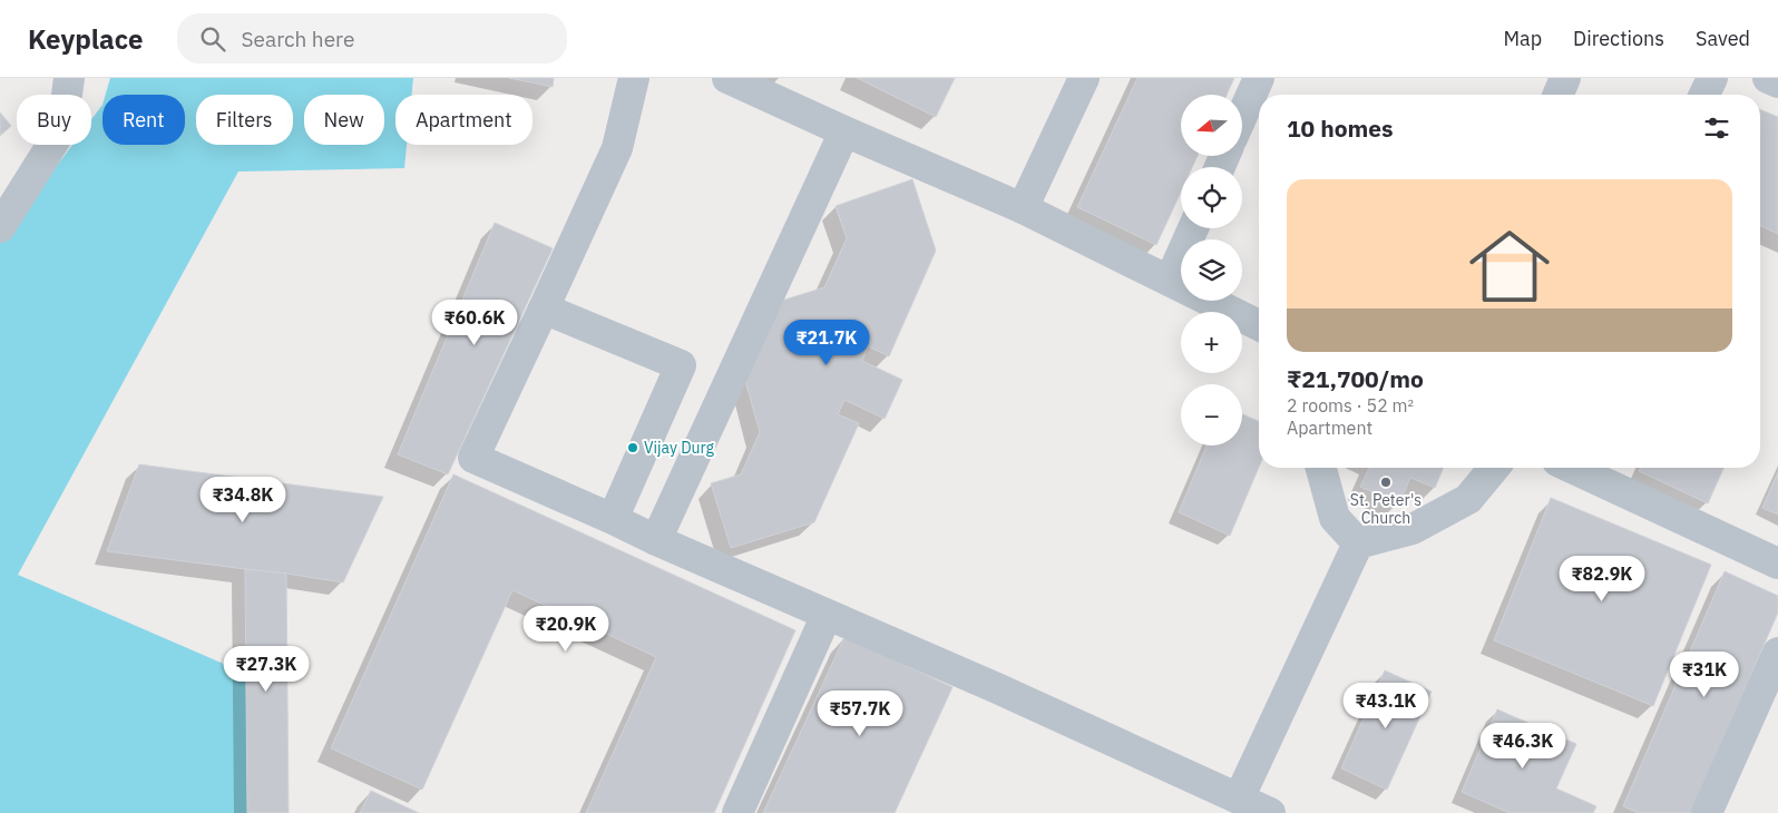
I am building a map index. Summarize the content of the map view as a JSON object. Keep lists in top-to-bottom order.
{
  "places": ["Vijay Durg", "St. Peter's Church"],
  "north": "left",
  "page": {
    "header": "Keyplace",
    "search": "Search here",
    "nav": ["Map", "Directions", "Saved"],
    "map_buttons": ["+", "−"],
    "chip": [
      "Buy",
      "Rent",
      "Filters",
      "New",
      "Apartment"
    ],
    "heading": "10 homes",
    "list": [
      {
        "name": "₹21,700/mo",
        "note": "2 rooms · 52 m² · Apartment"
      }
    ],
    "price": [
      "₹60.6K",
      "₹21.7K",
      "₹34.8K",
      "₹82.9K",
      "₹20.9K",
      "₹27.3K",
      "₹31K",
      "₹43.1K",
      "₹57.7K",
      "₹46.3K"
    ]
  }
}
